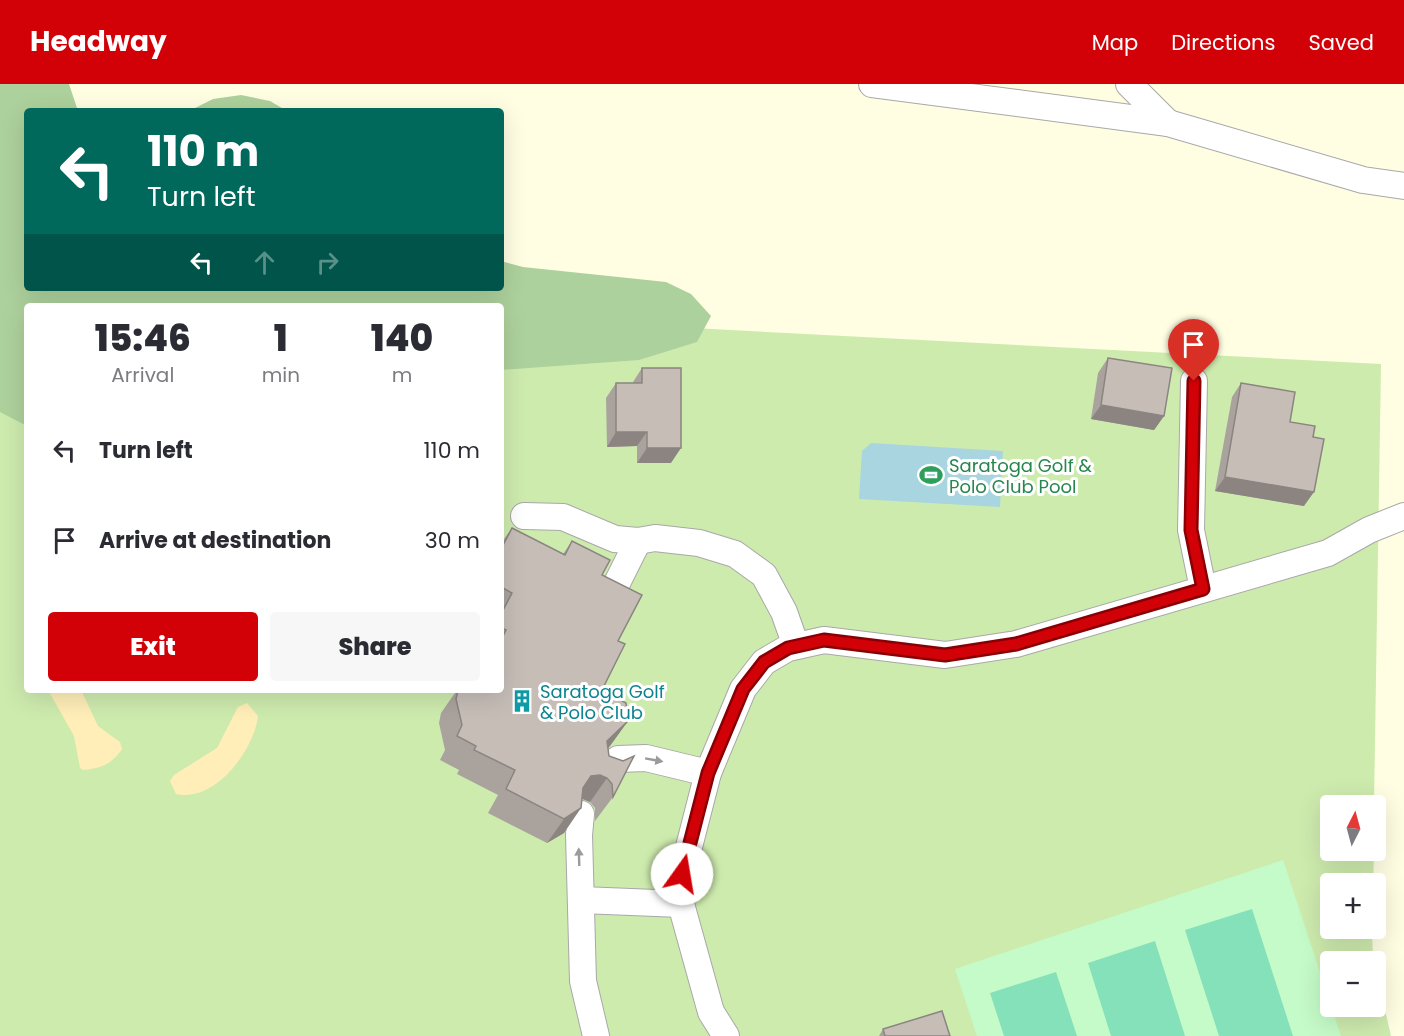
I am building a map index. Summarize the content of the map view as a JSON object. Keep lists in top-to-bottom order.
{
  "places": {
    "sports": ["Saratoga Golf & Polo Club Pool"],
    "building": ["Saratoga Golf & Polo Club"]
  },
  "north": "top",
  "page": {
    "header": "Headway",
    "nav": ["Map", "Directions", "Saved"],
    "turn": ["110 m", "Turn left"],
    "eta": [
      "15:46",
      "Arrival",
      "1",
      "min",
      "140",
      "m"
    ],
    "list": [
      {
        "name": "Turn left",
        "value": "110 m"
      },
      {
        "name": "Arrive at destination",
        "value": "30 m"
      }
    ],
    "buttons": ["Exit", "Share"],
    "map_buttons": ["+", "−"]
  }
}
